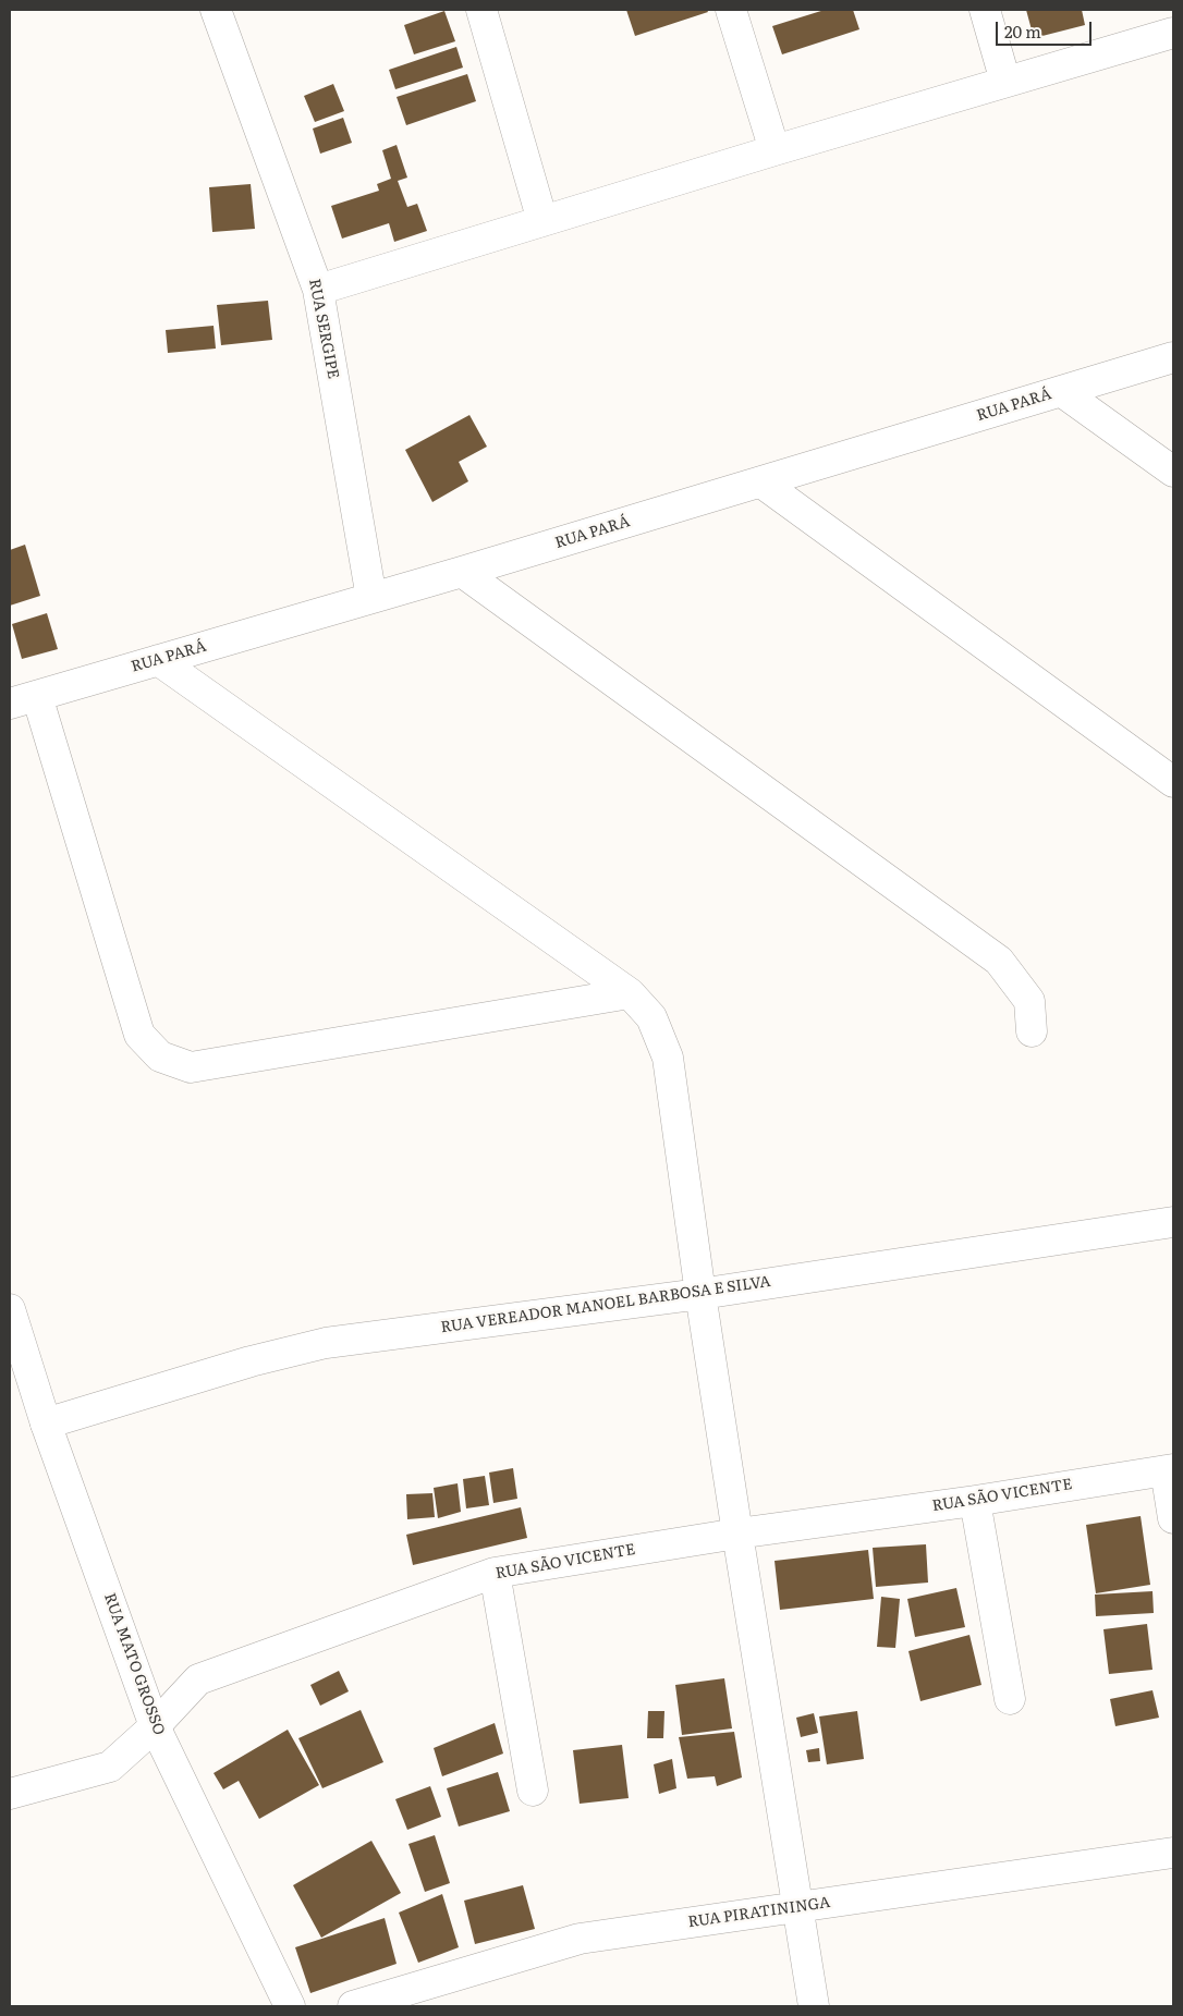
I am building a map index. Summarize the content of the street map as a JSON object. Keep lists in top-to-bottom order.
{
  "streets": {
    "street": [
      "RUA SERGIPE",
      "RUA PARÁ",
      "RUA VEREADOR MANOEL BARBOSA E SILVA",
      "RUA SÃO VICENTE",
      "RUA MATO GROSSO",
      "RUA PIRATININGA"
    ]
  },
  "crossings": [
    ["RUA SERGIPE", "RUA PARÁ"],
    ["RUA VEREADOR MANOEL BARBOSA E SILVA", "RUA MATO GROSSO"],
    ["RUA SÃO VICENTE", "RUA MATO GROSSO"]
  ],
  "scale_bar": "20 m"
}
